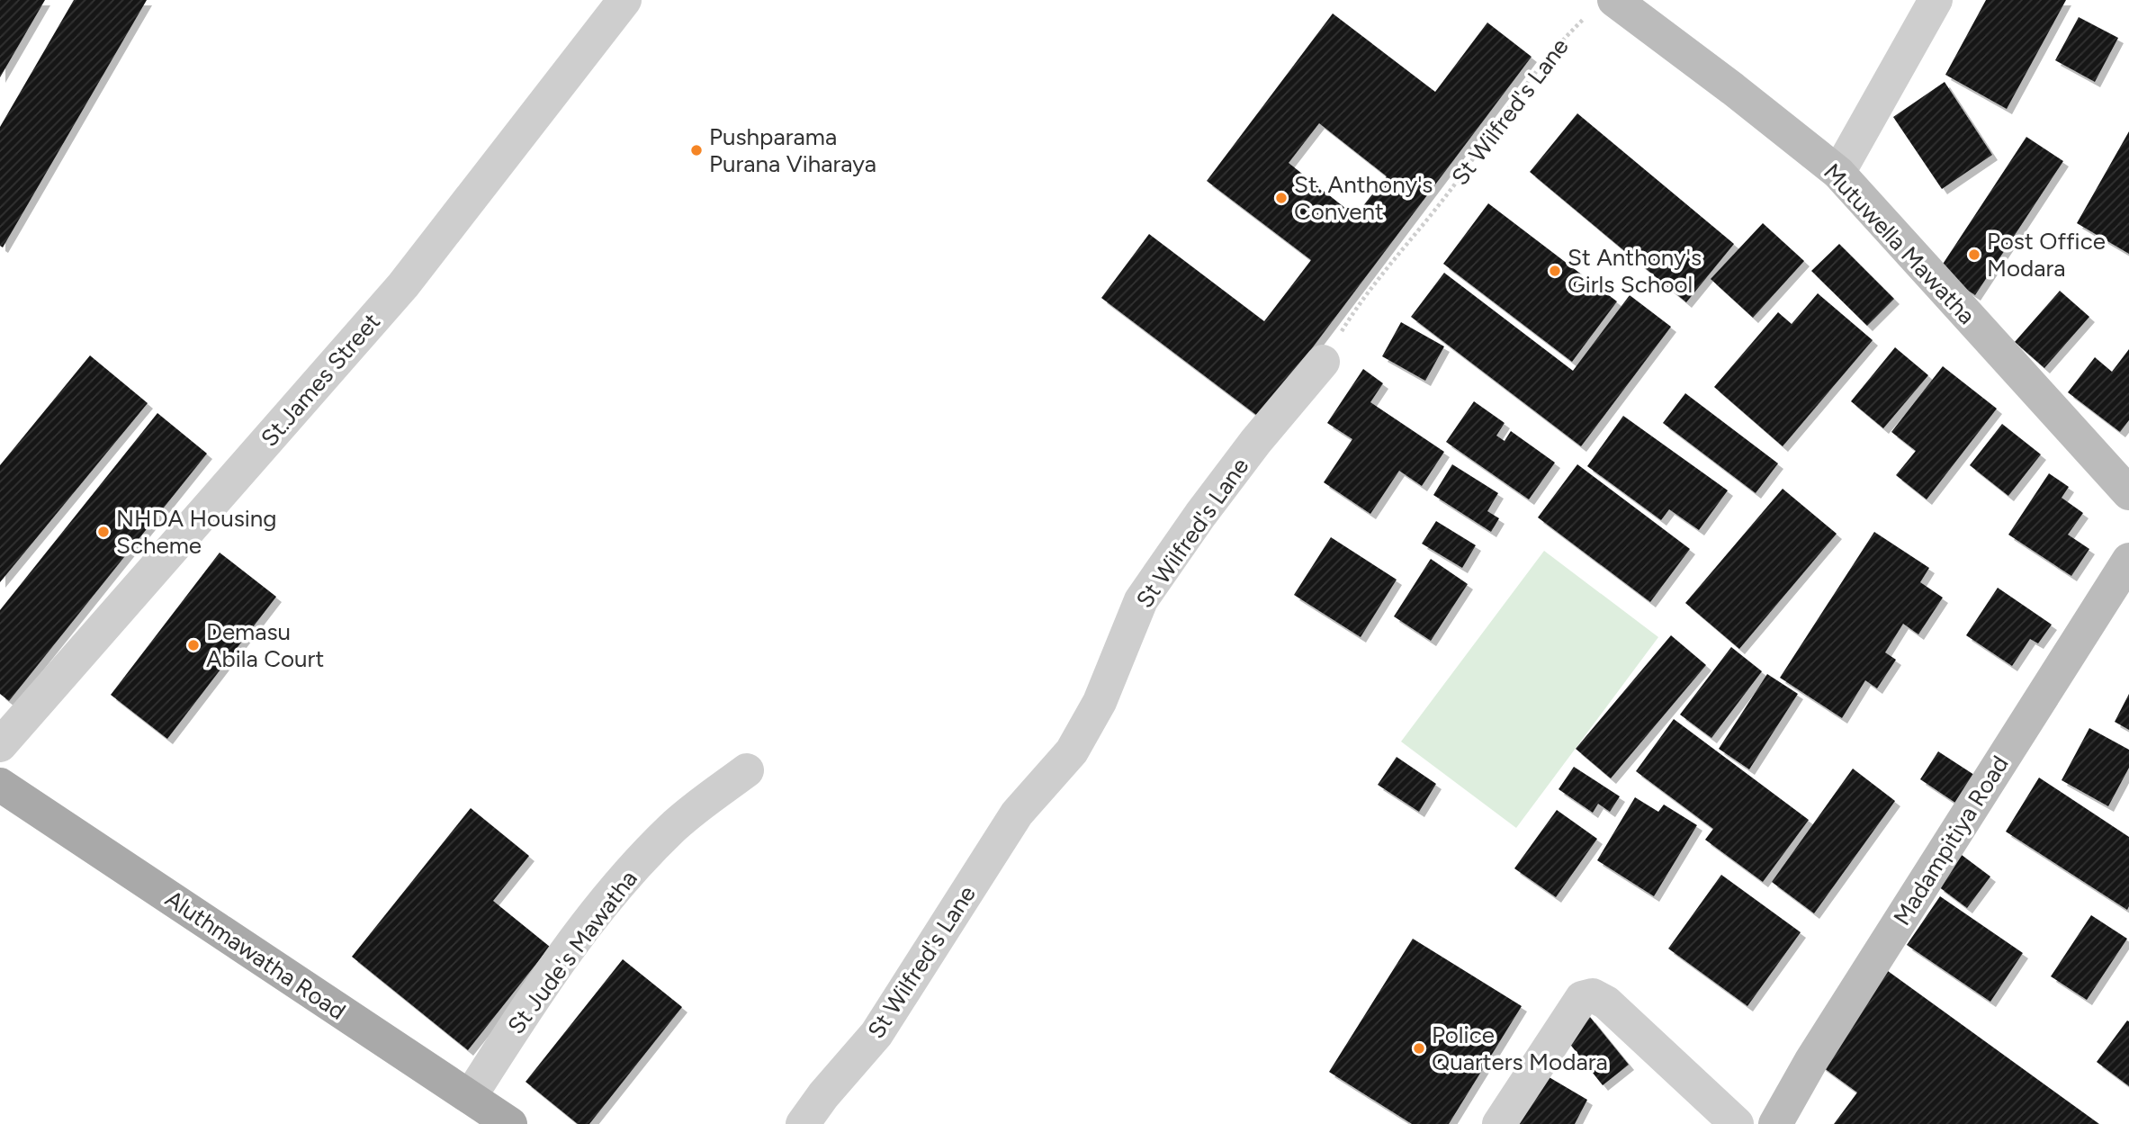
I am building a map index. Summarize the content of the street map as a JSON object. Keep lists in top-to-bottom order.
{
  "streets": {
    "main road": ["Aluthmawatha Road"],
    "street": [
      "St Wilfred's Lane",
      "Mutuwella Mawatha",
      "St.James Street",
      "Madampitiya Road",
      "St Jude's Mawatha"
    ]
  },
  "crossings": [
    ["St Wilfred's Lane", "Mutuwella Mawatha"],
    ["St Jude's Mawatha", "Aluthmawatha Road"]
  ],
  "places": [
    "Pushparama Purana Viharaya",
    "St. Anthony's Convent",
    "Post Office Modara",
    "St Anthony's Girls School",
    "NHDA Housing Scheme",
    "Demasu Abila Court",
    "Police Quarters Modara"
  ]
}
